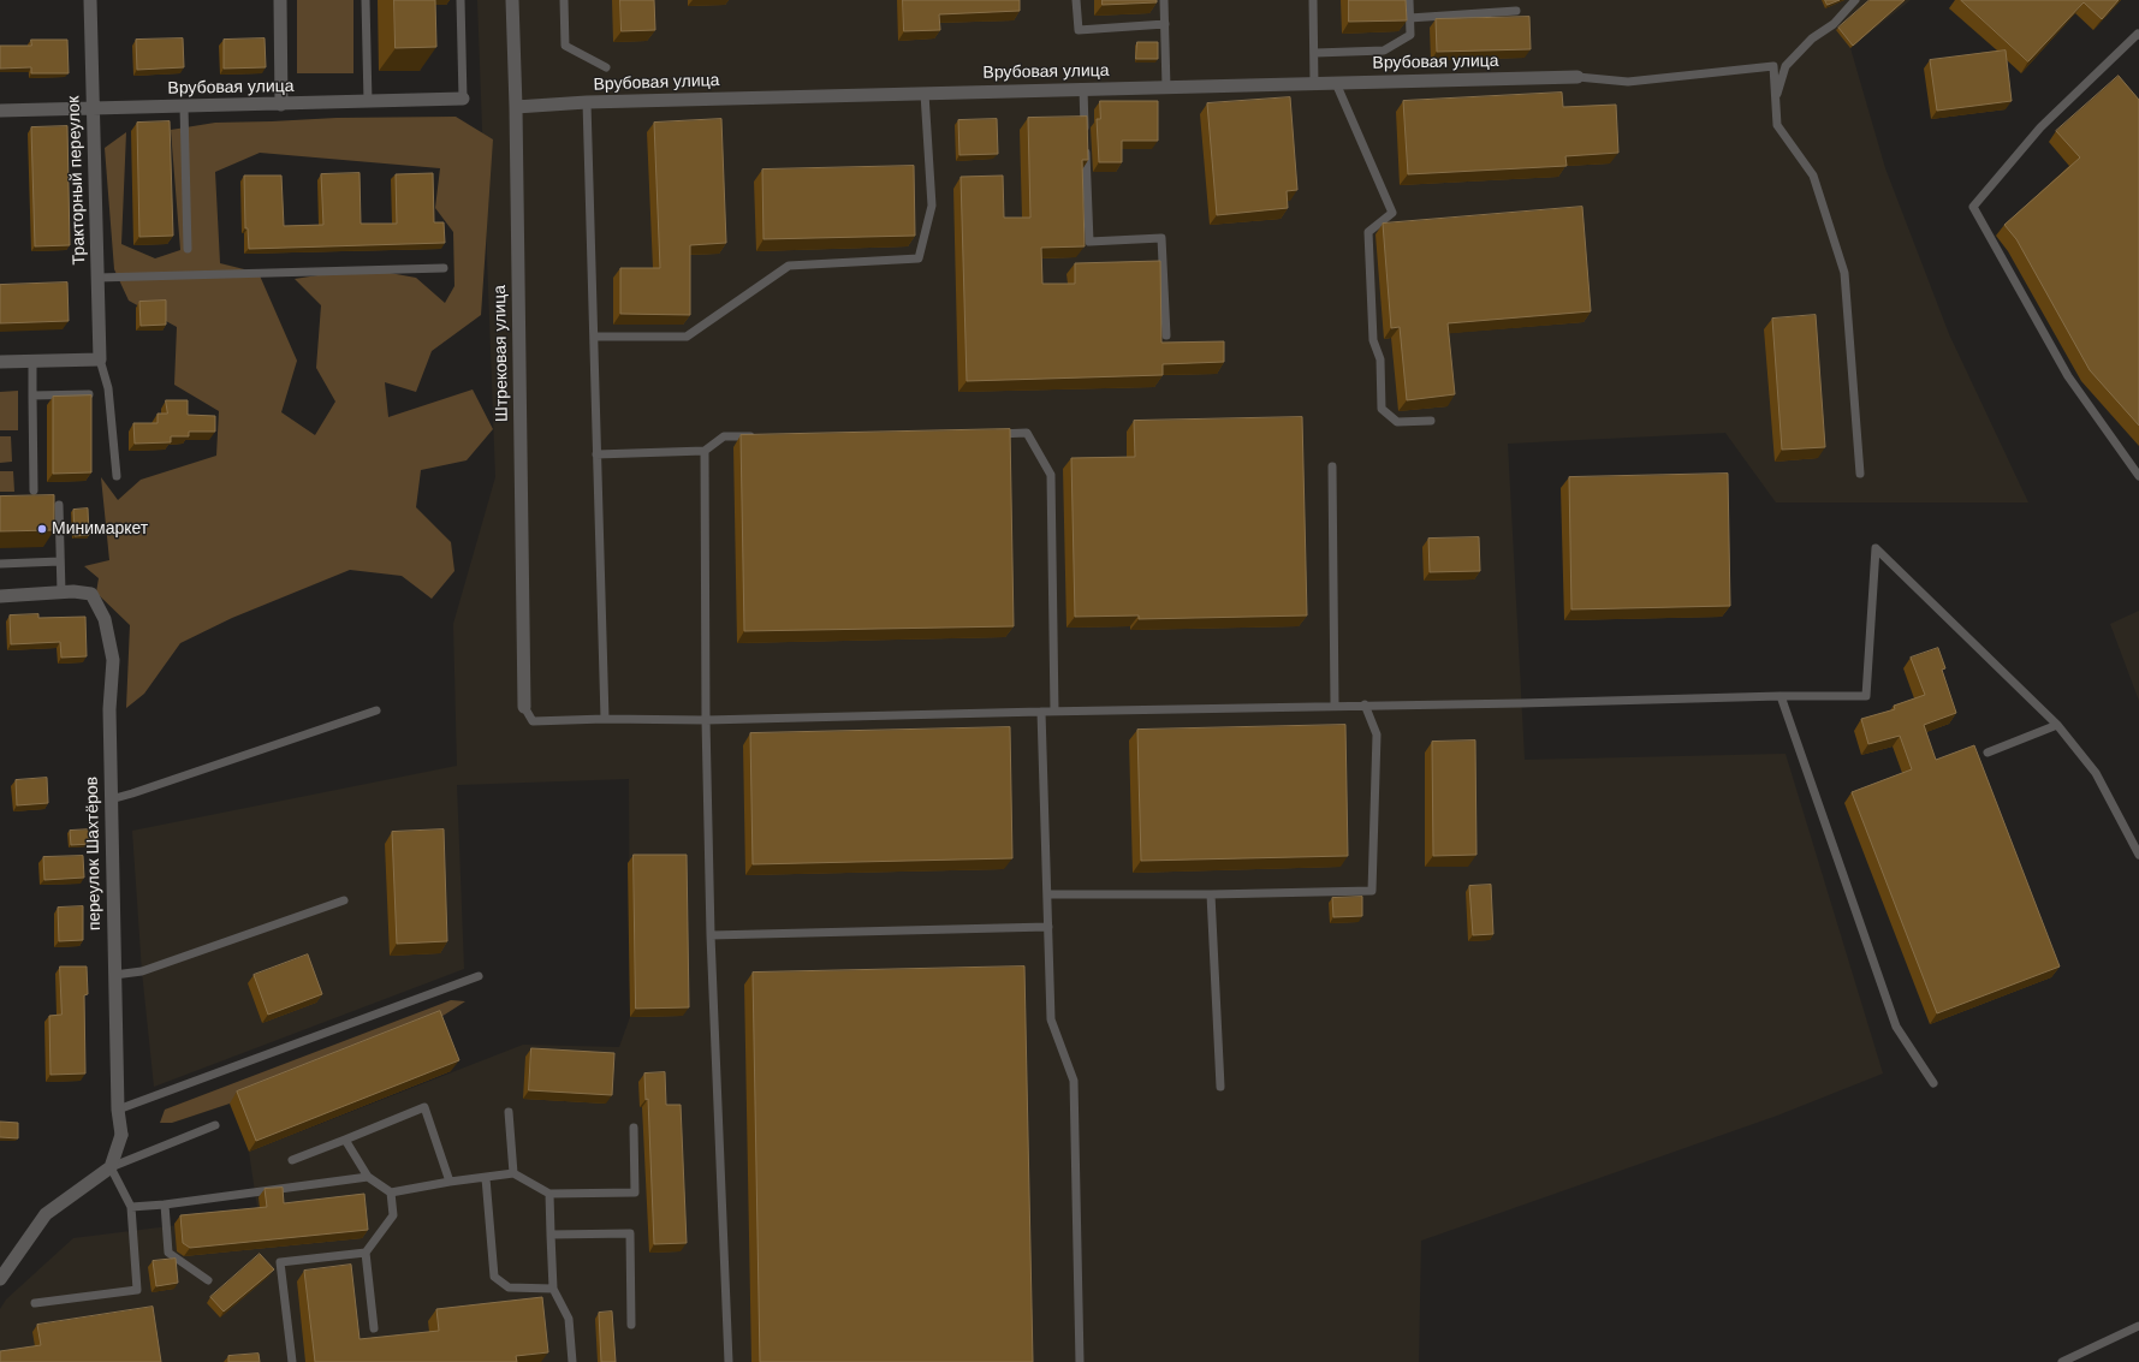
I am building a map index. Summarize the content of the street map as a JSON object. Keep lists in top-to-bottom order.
{
  "streets": {
    "street": [
      "Врубовая улица",
      "Тракторный переулок",
      "Штрековая улица",
      "переулок Шахтёров"
    ]
  },
  "crossings": [
    ["Врубовая улица", "Тракторный переулок"],
    ["Врубовая улица", "Штрековая улица"]
  ],
  "places": ["Минимаркет"]
}
